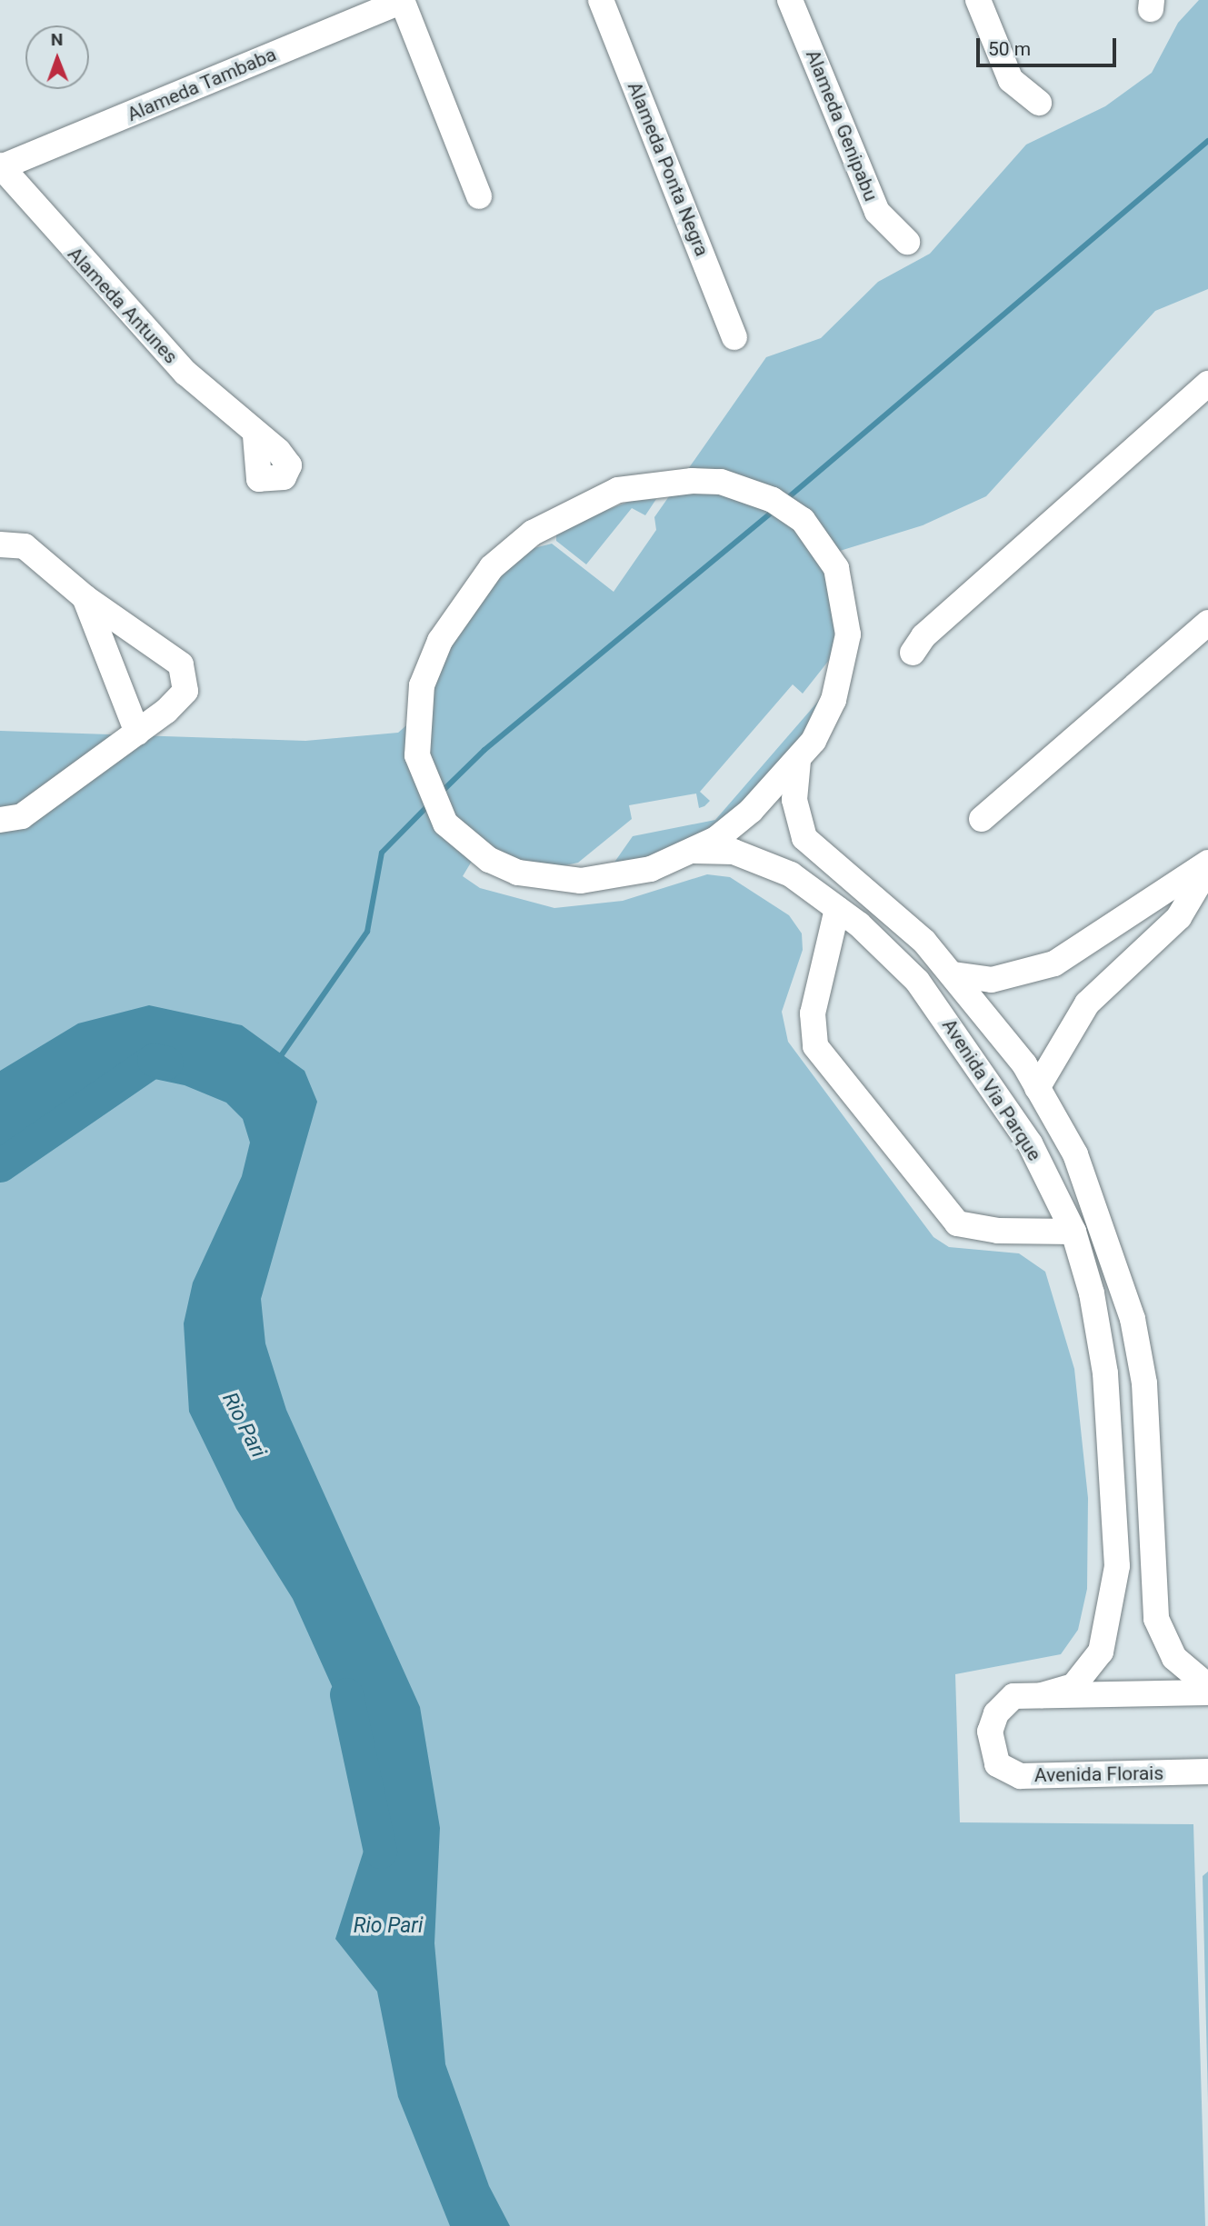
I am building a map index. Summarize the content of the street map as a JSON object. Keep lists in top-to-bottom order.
{
  "streets": {
    "street": [
      "Alameda Tambaba",
      "Alameda Genipabu",
      "Alameda Ponta Negra",
      "Alameda Antunes",
      "Avenida Via Parque",
      "Avenida Florais"
    ]
  },
  "crossings": [
    ["Alameda Tambaba", "Alameda Antunes"],
    ["Avenida Via Parque", "Avenida Florais"]
  ],
  "water": ["Rio Pari"],
  "scale_bar": "50 m",
  "north": "top"
}
